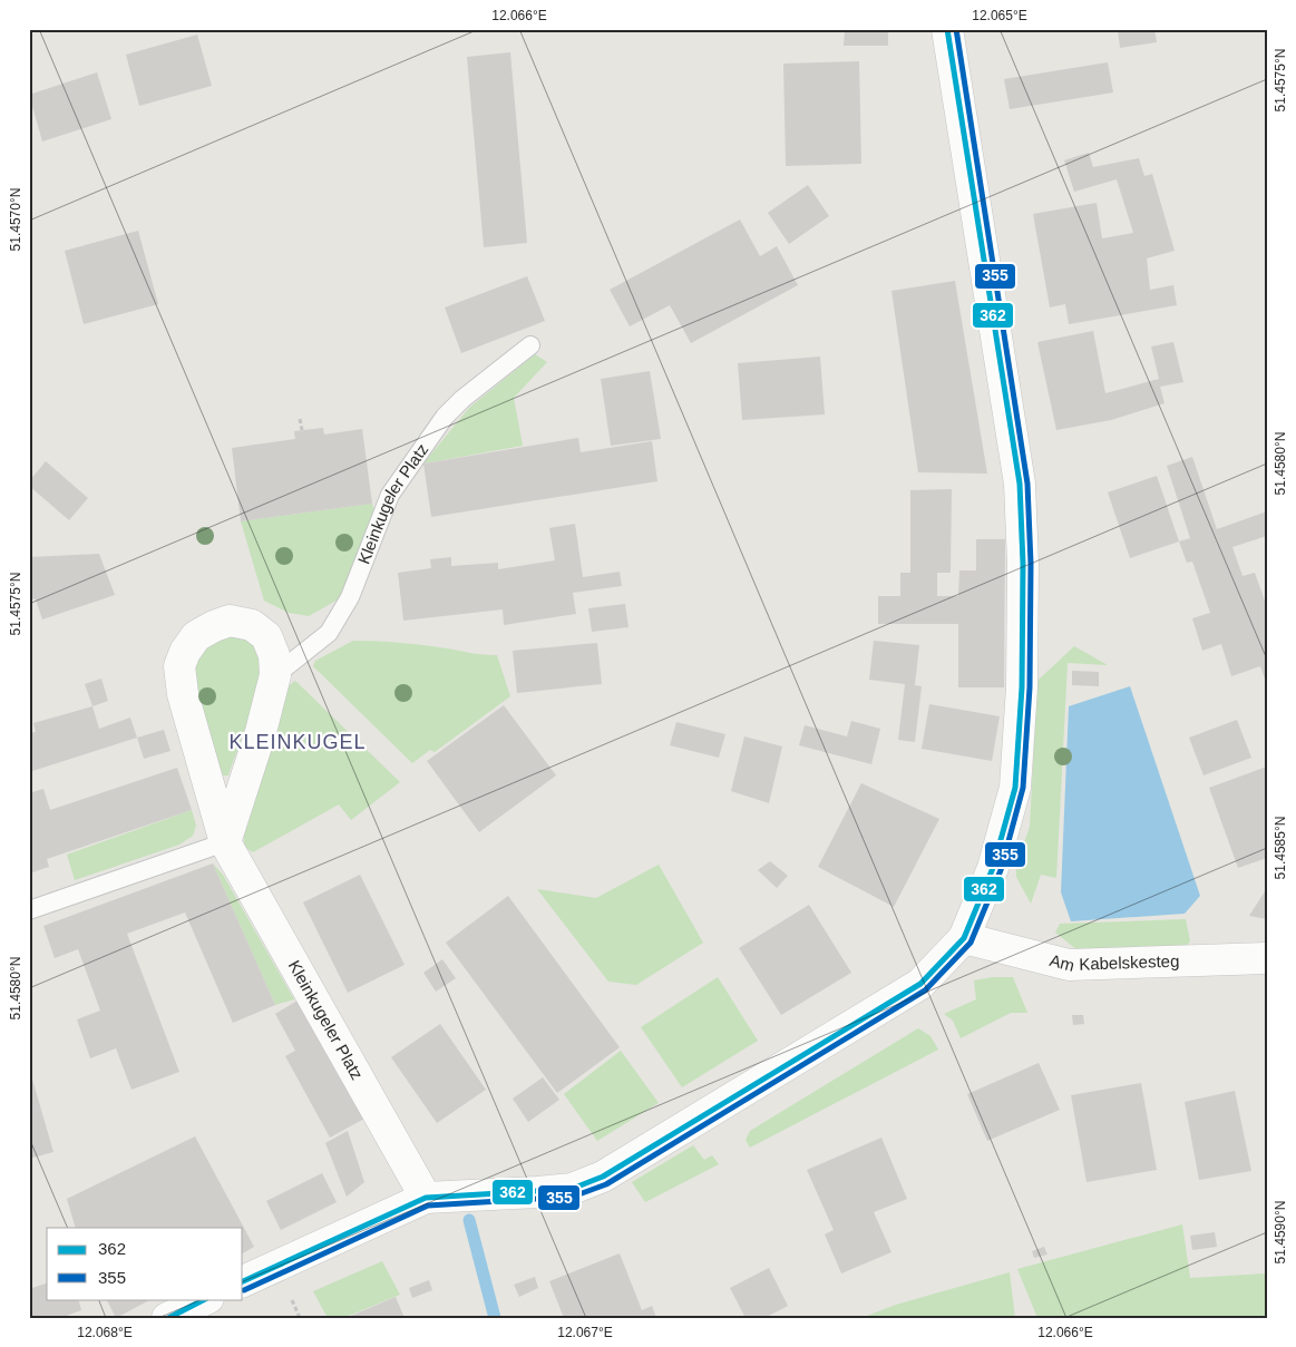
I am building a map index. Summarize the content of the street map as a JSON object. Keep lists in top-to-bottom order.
{
  "streets": {
    "street": ["Kleinkugeler Platz", "Am Kabelskesteg"]
  },
  "districts": ["KLEINKUGEL"],
  "lines": ["transit line 362", "transit line 355"],
  "legend": ["362", "355"],
  "coordinates": [
    "12.066°E",
    "12.065°E",
    "51.4575°N",
    "51.4570°N",
    "51.4580°N",
    "51.4585°N",
    "51.4590°N",
    "12.068°E",
    "12.067°E"
  ]
}
